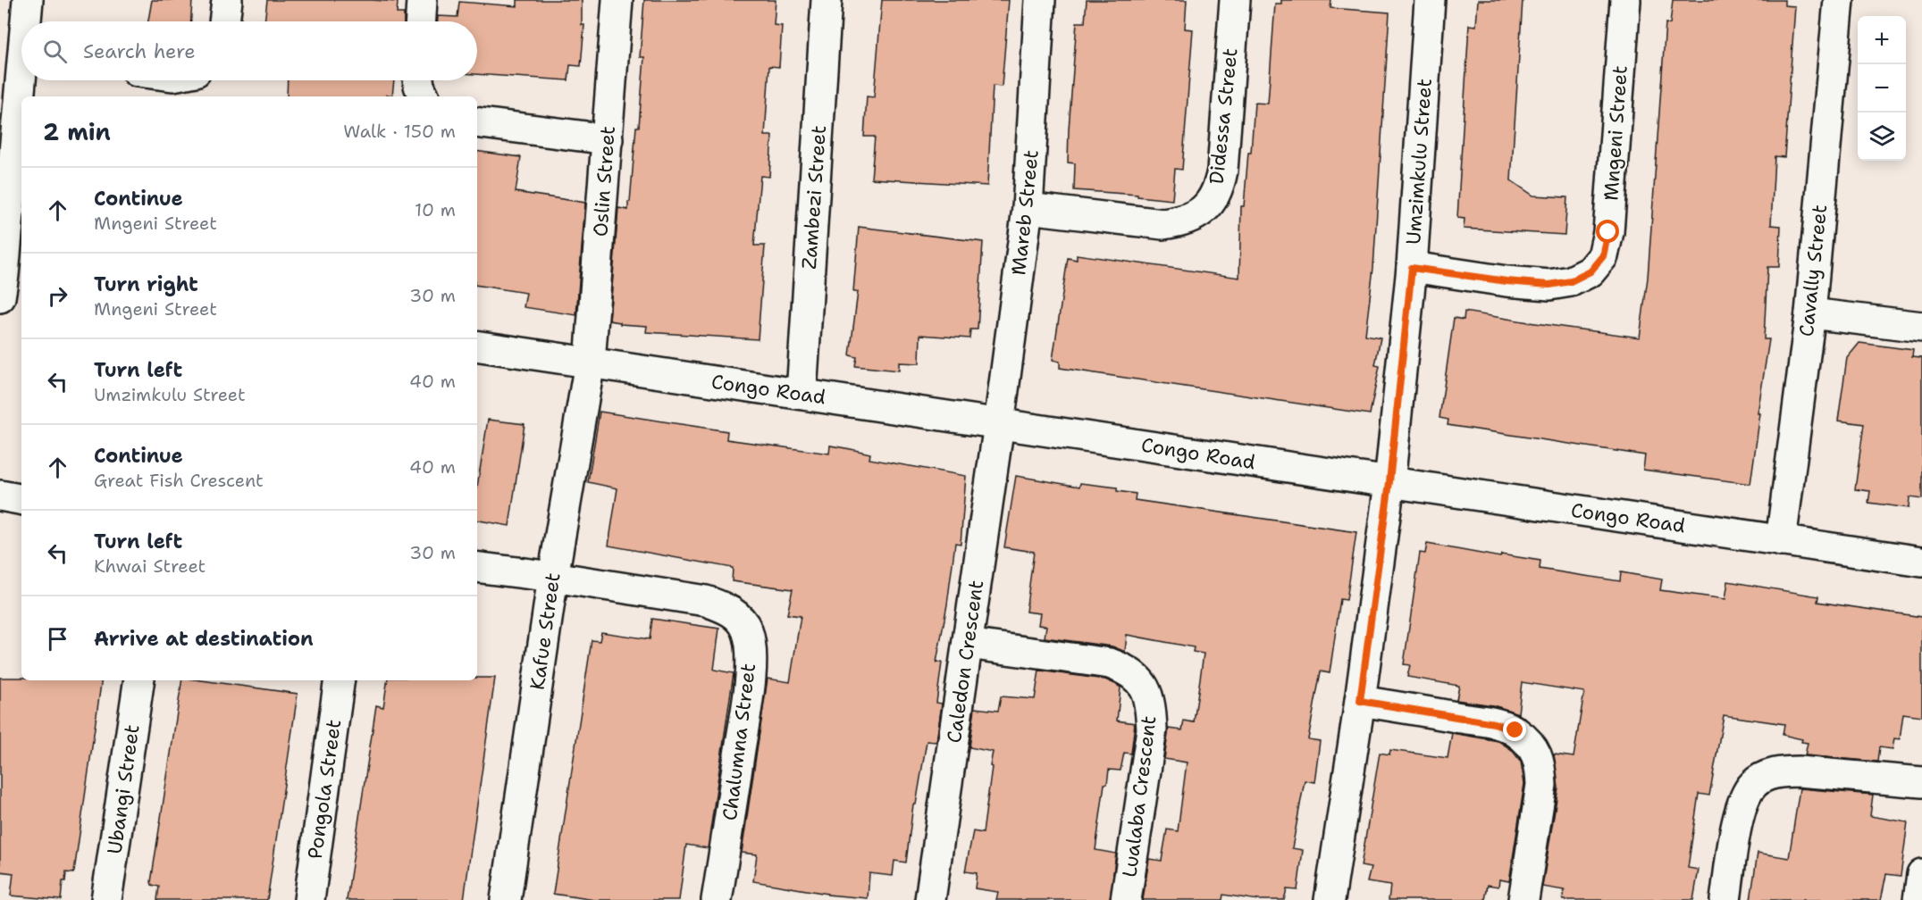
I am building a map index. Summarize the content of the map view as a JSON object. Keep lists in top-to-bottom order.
{
  "streets": {
    "street": [
      "Didessa Street",
      "Mngeni Street",
      "Umzimkulu Street",
      "Oslin Street",
      "Zambezi Street",
      "Mareb Street",
      "Cavally Street",
      "Congo Road",
      "Kafue Street",
      "Caledon Crescent",
      "Chalumna Street",
      "Ubangi Street",
      "Pongola Street",
      "Lualaba Crescent"
    ]
  },
  "crossings": [
    ["Didessa Street", "Mareb Street"],
    ["Mngeni Street", "Umzimkulu Street"],
    ["Umzimkulu Street", "Congo Road"],
    ["Oslin Street", "Congo Road"],
    ["Oslin Street", "Kafue Street"],
    ["Zambezi Street", "Congo Road"],
    ["Mareb Street", "Congo Road"],
    ["Mareb Street", "Caledon Crescent"],
    ["Cavally Street", "Congo Road"],
    ["Congo Road", "Kafue Street"],
    ["Congo Road", "Caledon Crescent"],
    ["Kafue Street", "Chalumna Street"],
    ["Caledon Crescent", "Lualaba Crescent"]
  ],
  "page": {
    "map_buttons": ["+", "−"],
    "search": "Search here",
    "heading": ["2 min", "Walk · 150 m"],
    "list": [
      ["Continue", "Mngeni Street", "10 m"],
      ["Turn right", "Mngeni Street", "30 m"],
      ["Turn left", "Umzimkulu Street", "40 m"],
      ["Continue", "Great Fish Crescent", "40 m"],
      ["Turn left", "Khwai Street", "30 m"],
      "Arrive at destination"
    ]
  }
}
